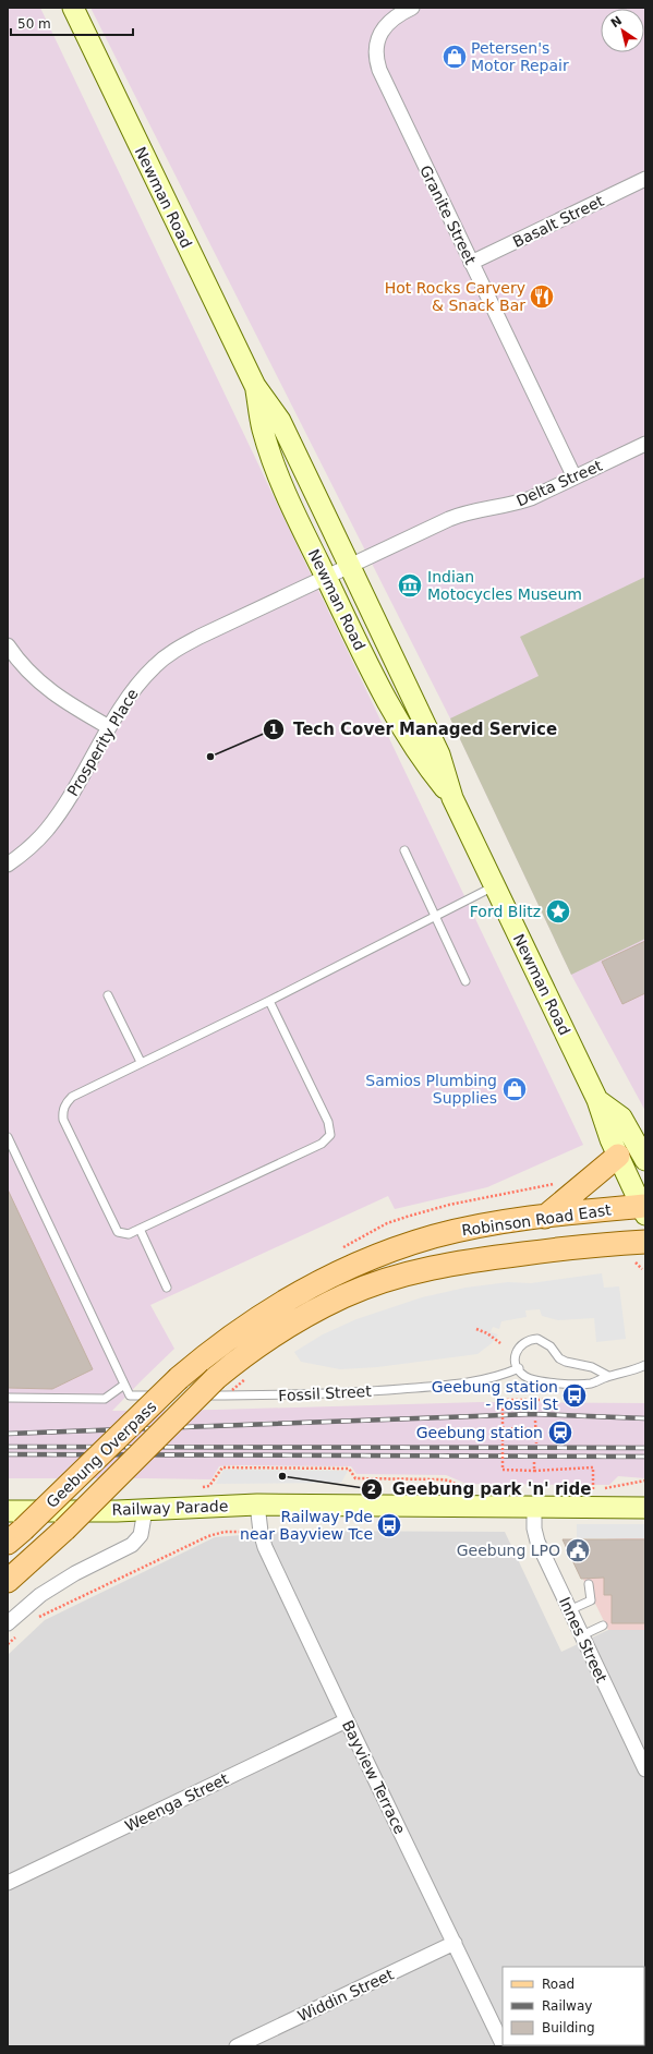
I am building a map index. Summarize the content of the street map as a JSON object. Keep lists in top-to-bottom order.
{
  "streets": {
    "main road": [
      "Newman Road",
      "Robinson Road East",
      "Geebung Overpass",
      "Railway Parade"
    ],
    "street": [
      "Granite Street",
      "Basalt Street",
      "Delta Street",
      "Prosperity Place",
      "Innes Street",
      "Bayview Terrace",
      "Weenga Street",
      "Widdin Street"
    ],
    "lane": ["Fossil Street"]
  },
  "crossings": [
    ["Newman Road", "Delta Street"],
    ["Newman Road", "Prosperity Place"],
    ["Newman Road", "Robinson Road East"],
    ["Granite Street", "Basalt Street"],
    ["Granite Street", "Delta Street"],
    ["Delta Street", "Prosperity Place"],
    ["Robinson Road East", "Fossil Street"],
    ["Robinson Road East", "Geebung Overpass"],
    ["Fossil Street", "Geebung Overpass"],
    ["Railway Parade", "Innes Street"],
    ["Railway Parade", "Bayview Terrace"],
    ["Bayview Terrace", "Weenga Street"],
    ["Bayview Terrace", "Widdin Street"]
  ],
  "places": {
    "shop": ["Petersen's Motor Repair", "Samios Plumbing Supplies"],
    "restaurant": ["Hot Rocks Carvery & Snack Bar"],
    "museum": ["Indian Motocycles Museum"],
    "other": ["Tech Cover Managed Service", "Geebung park 'n' ride"],
    "place": ["Ford Blitz"],
    "bus stop": ["Geebung station - Fossil St", "Railway Pde near Bayview Tce"],
    "station": ["Geebung station"],
    "public building": ["Geebung LPO"]
  },
  "legend": ["Road", "Railway", "Building"],
  "scale_bar": "50 m",
  "north": "top left"
}
